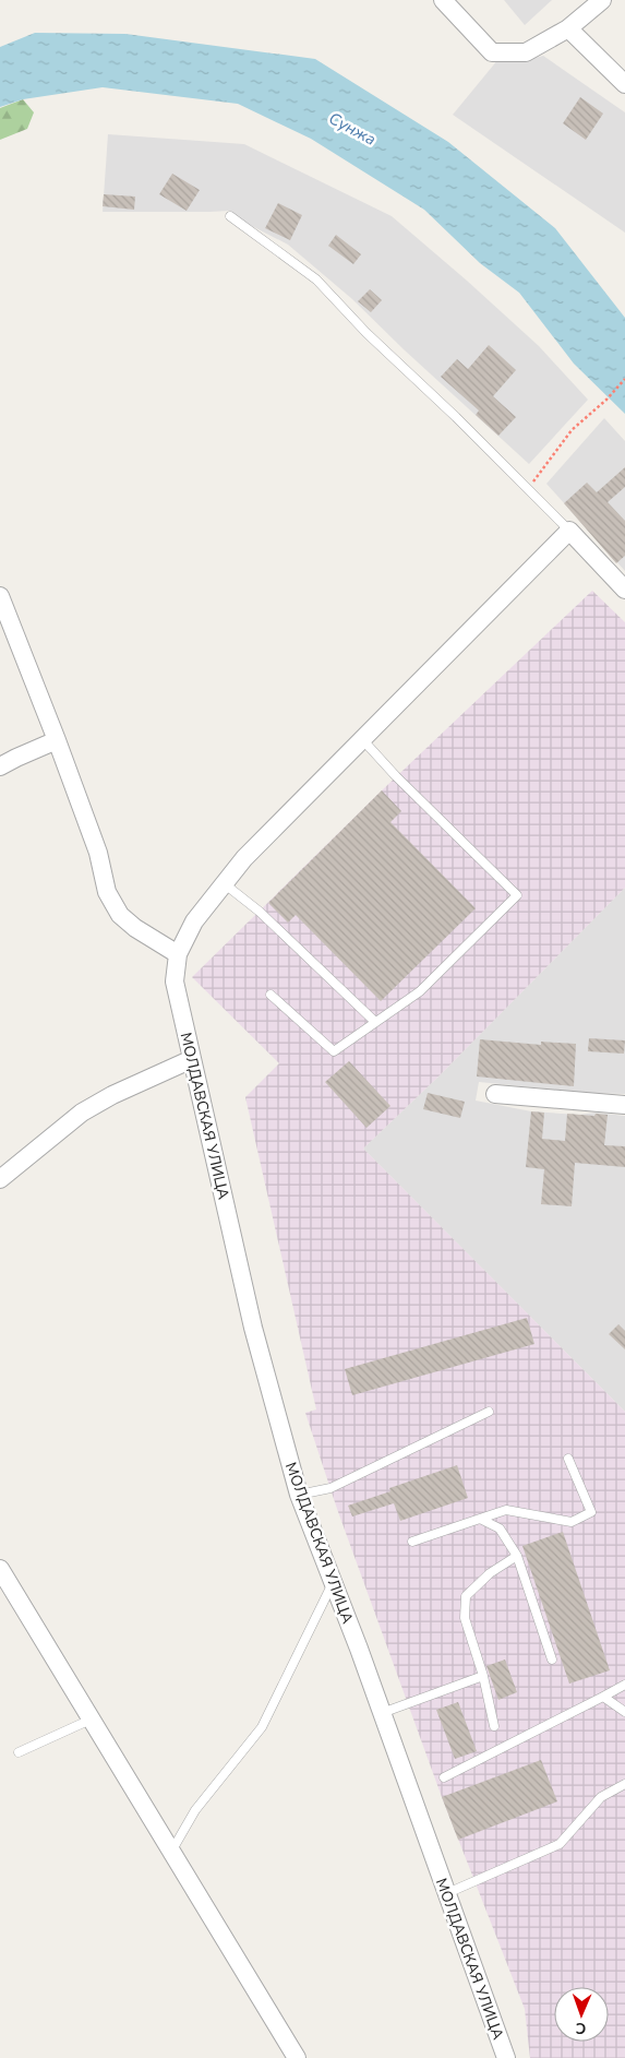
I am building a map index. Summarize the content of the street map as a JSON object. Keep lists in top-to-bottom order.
{
  "streets": {
    "street": ["МОЛДАВСКАЯ УЛИЦА"]
  },
  "water": ["Сунжа"],
  "north": "bottom"
}
